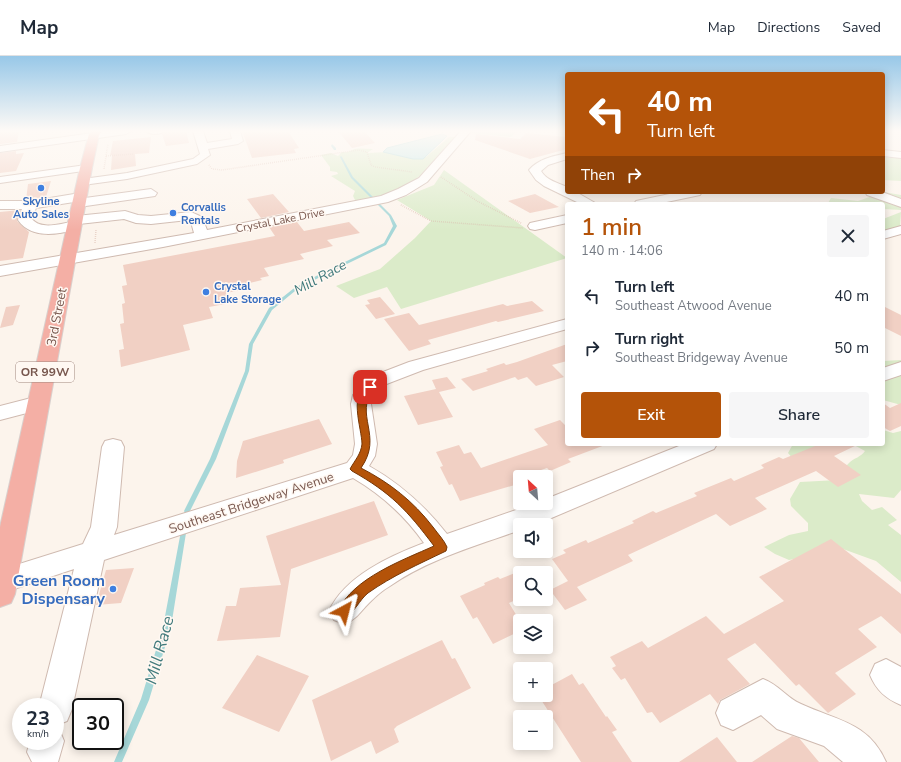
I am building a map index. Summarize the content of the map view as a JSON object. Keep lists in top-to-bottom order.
{
  "streets": {
    "highway": ["3rd Street", "OR 99W"],
    "street": ["Crystal Lake Drive", "Southeast Bridgeway Avenue"]
  },
  "crossings": [
    ["Crystal Lake Drive", "3rd Street"],
    ["3rd Street", "Southeast Bridgeway Avenue"]
  ],
  "water": ["Mill Race"],
  "places": [
    "Skyline Auto Sales",
    "Corvallis Rentals",
    "Crystal Lake Storage",
    "Green Room Dispensary"
  ],
  "north": "top left",
  "page": {
    "header": "Map",
    "nav": ["Map", "Directions", "Saved"],
    "turn": ["40 m", "Turn left"],
    "then": "Then",
    "heading": ["1 min", "140 m · 14:06"],
    "list": [
      {
        "name": "Turn left",
        "note": "Southeast Atwood Avenue",
        "value": "40 m"
      },
      {
        "name": "Turn right",
        "note": "Southeast Bridgeway Avenue",
        "value": "50 m"
      }
    ],
    "buttons": ["Exit", "Share"],
    "map_buttons": ["+", "−"],
    "speed": "23 km/h",
    "limit": "30"
  }
}
